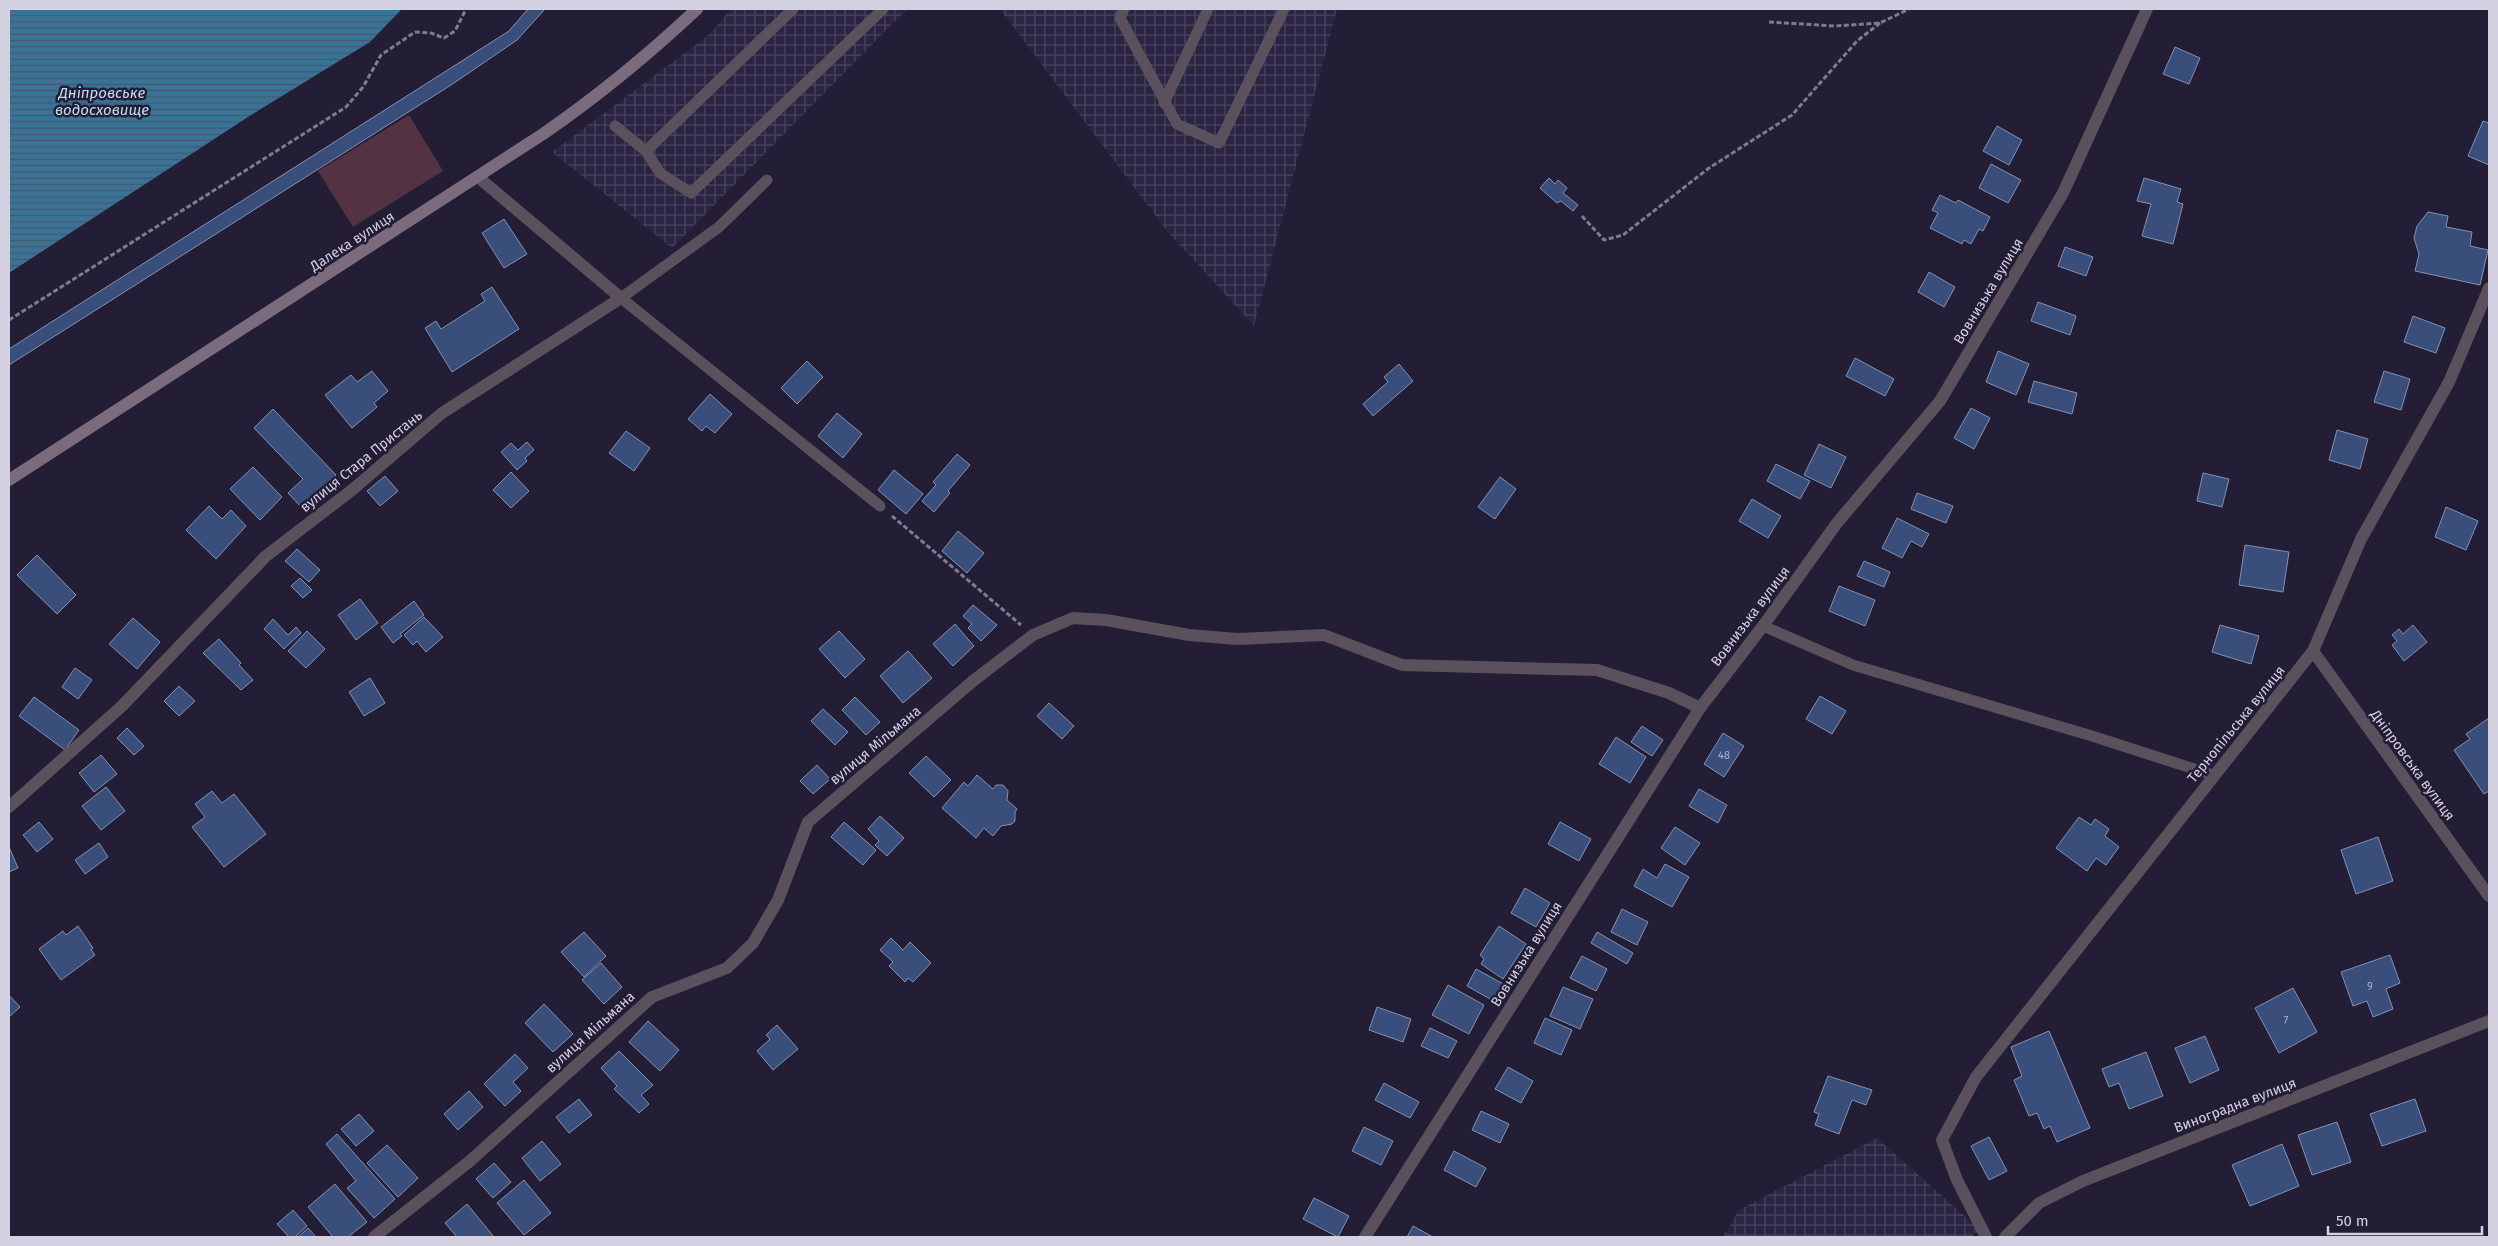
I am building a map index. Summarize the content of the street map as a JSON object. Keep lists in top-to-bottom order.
{
  "streets": {
    "street": [
      "Далека вулиця",
      "Вовнизька вулиця",
      "вулиця Стара Пристань",
      "Тернопільська вулиця",
      "вулиця Мільмана",
      "Дніпровська вулиця",
      "Виноградна вулиця"
    ]
  },
  "crossings": [
    ["Вовнизька вулиця", "вулиця Мільмана"],
    ["Тернопільська вулиця", "Дніпровська вулиця"]
  ],
  "water": ["Дніпровське водосховище"],
  "house_numbers": ["48", "9", "7"],
  "scale_bar": "50 m"
}
